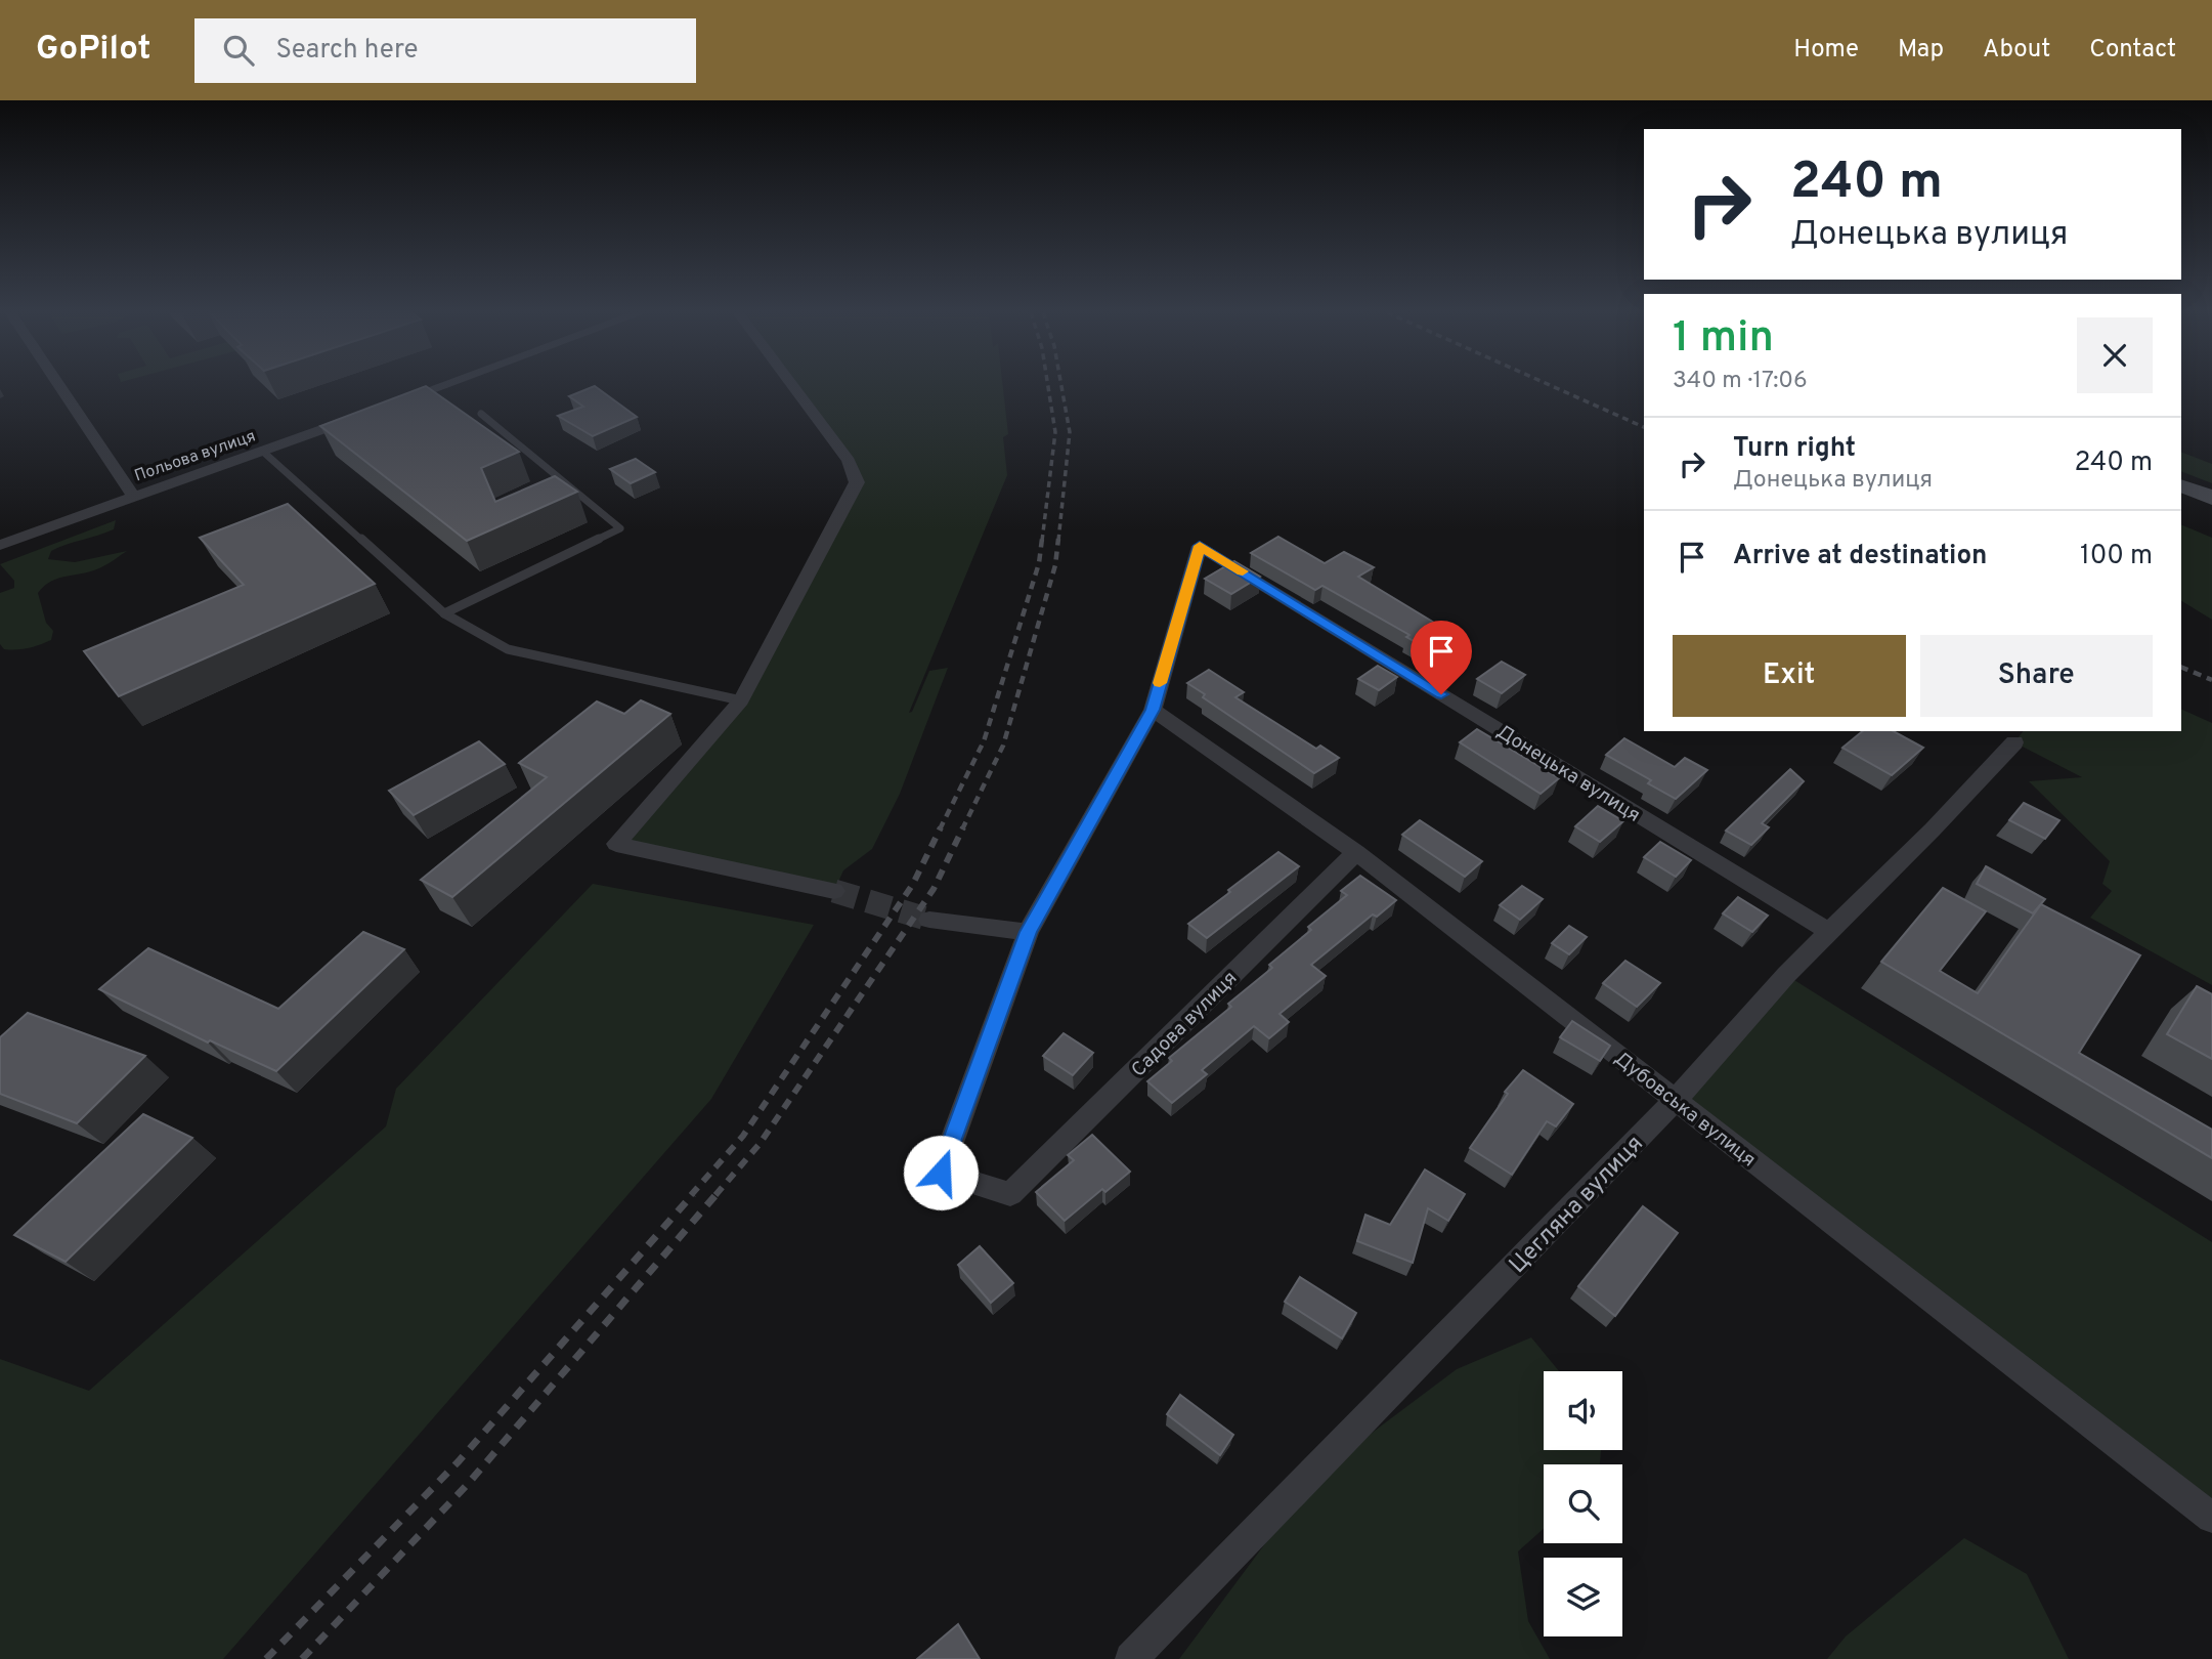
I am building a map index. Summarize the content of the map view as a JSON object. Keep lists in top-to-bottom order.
{
  "streets": {
    "street": [
      "Польова вулиця",
      "Донецька вулиця",
      "Садова вулиця",
      "Дубовська вулиця",
      "Цегляна вулиця"
    ]
  },
  "crossings": [
    ["Донецька вулиця", "Дубовська вулиця"],
    ["Донецька вулиця", "Цегляна вулиця"],
    ["Садова вулиця", "Дубовська вулиця"],
    ["Дубовська вулиця", "Цегляна вулиця"]
  ],
  "page": {
    "header": "GoPilot",
    "search": "Search here",
    "nav": [
      "Home",
      "Map",
      "About",
      "Contact"
    ],
    "turn": ["240 m", "Донецька вулиця"],
    "heading": ["1 min", "340 m · 17:06"],
    "list": [
      {
        "name": "Turn right",
        "note": "Донецька вулиця",
        "value": "240 m"
      },
      {
        "name": "Arrive at destination",
        "value": "100 m"
      }
    ],
    "buttons": ["Exit", "Share"]
  }
}
